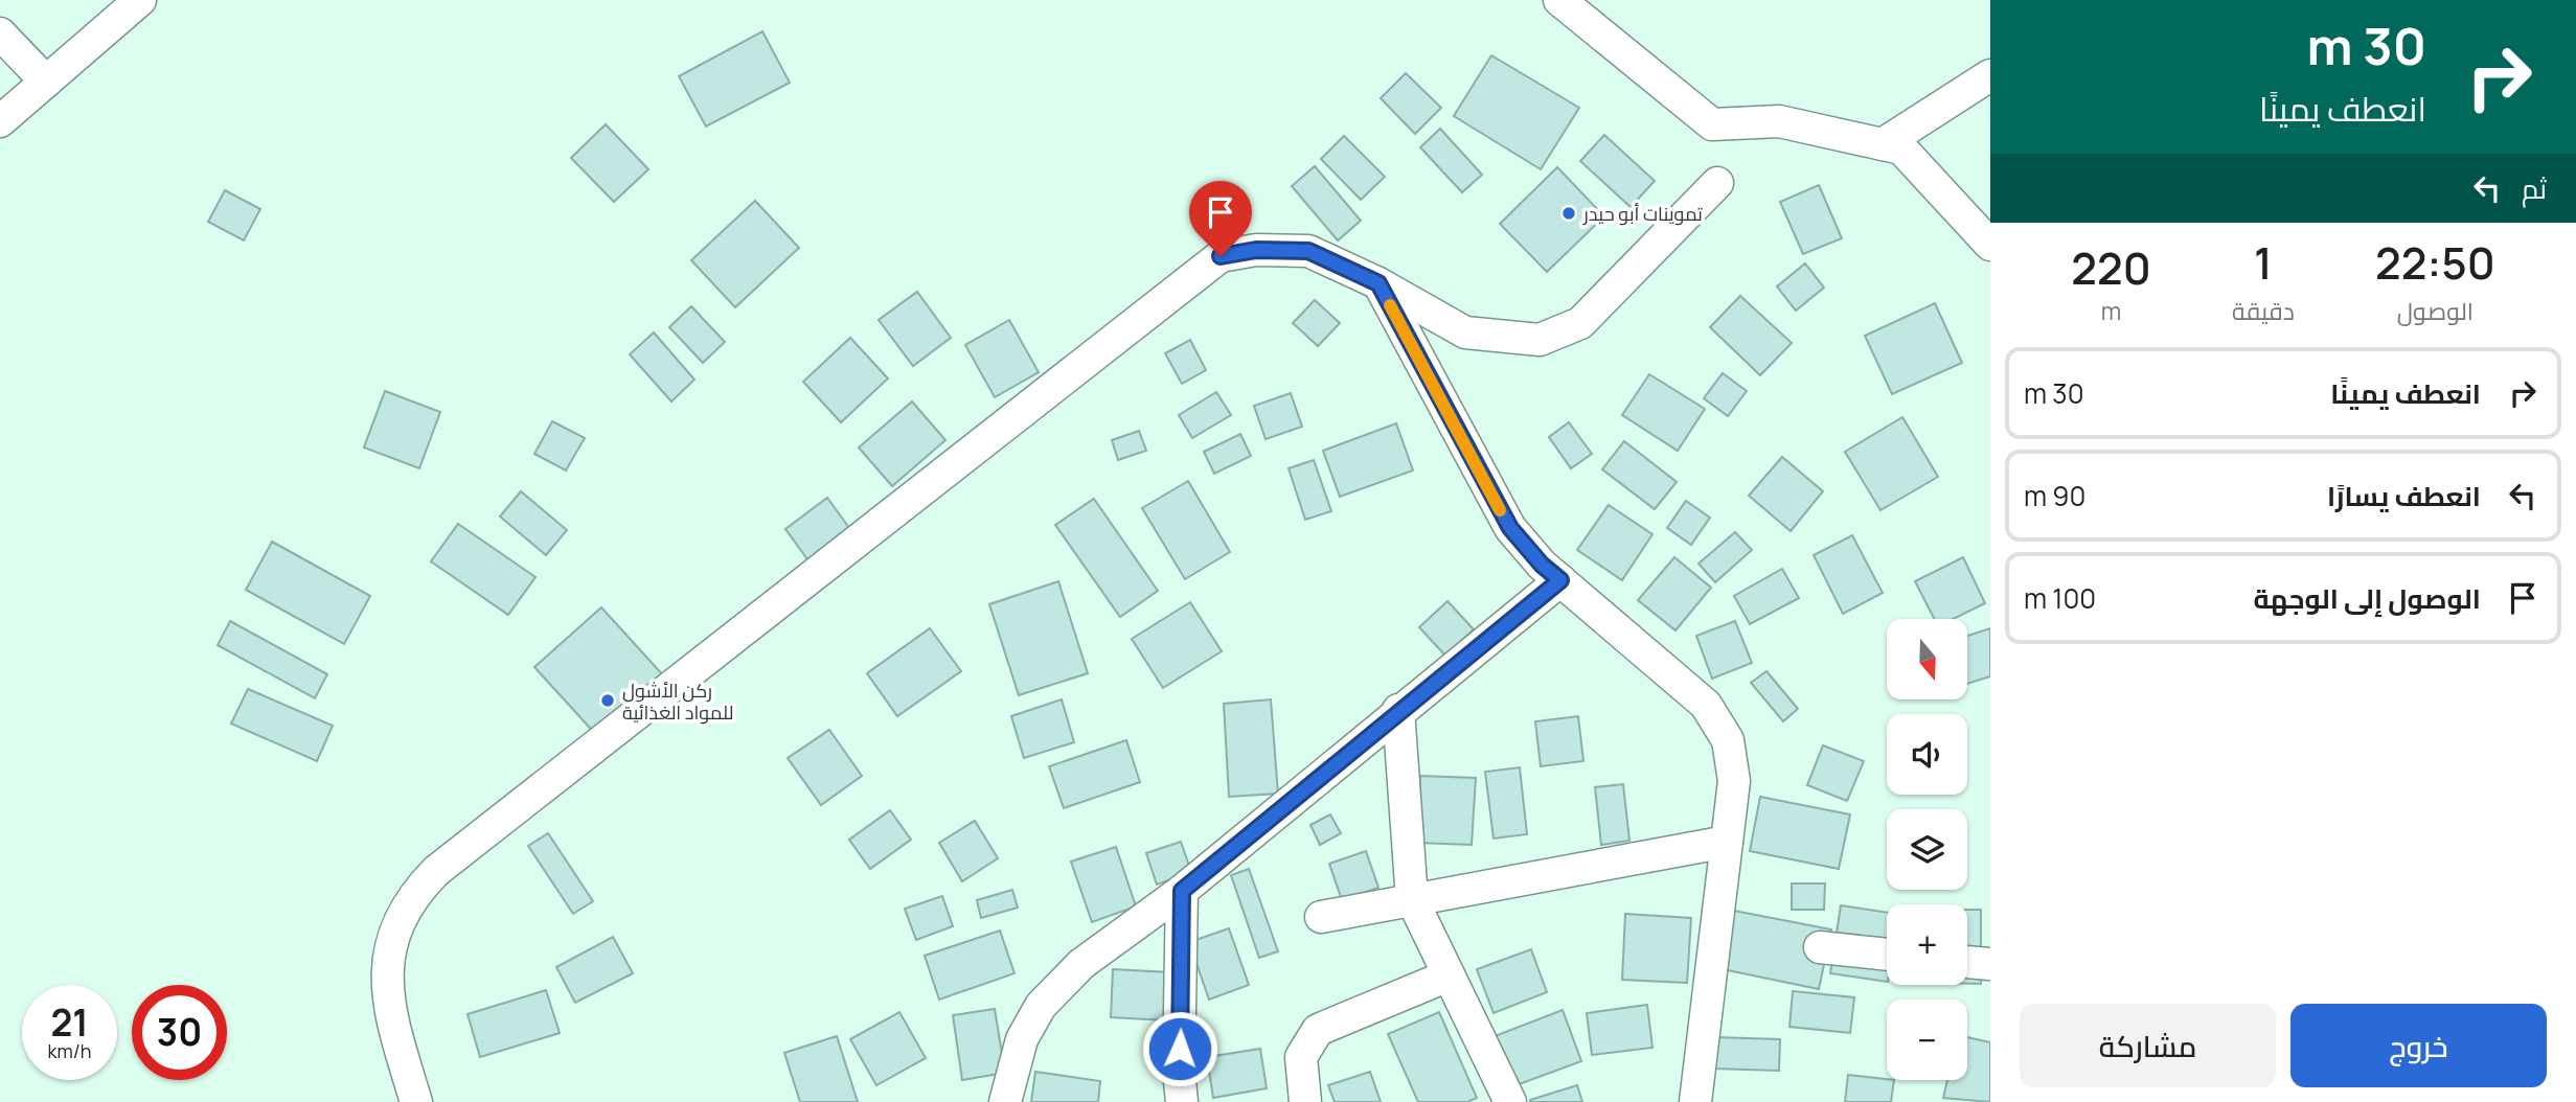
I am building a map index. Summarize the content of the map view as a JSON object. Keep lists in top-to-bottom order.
{
  "places": ["تموينات أبو حيدر", "ركن الأشول للمواد الغذائية"],
  "north": "bottom",
  "page": {
    "turn": ["30 m", "انعطف يمينًا"],
    "then": "ثم",
    "eta": [
      "22:50",
      "الوصول",
      "1",
      "دقيقة",
      "220",
      "m"
    ],
    "list": [
      {
        "name": "انعطف يمينًا",
        "value": "30 m"
      },
      {
        "name": "انعطف يسارًا",
        "value": "90 m"
      },
      {
        "name": "الوصول إلى الوجهة",
        "value": "100 m"
      }
    ],
    "map_buttons": ["+", "−"],
    "speed": "21 km/h",
    "limit": "30",
    "buttons": ["خروج", "مشاركة"]
  }
}
